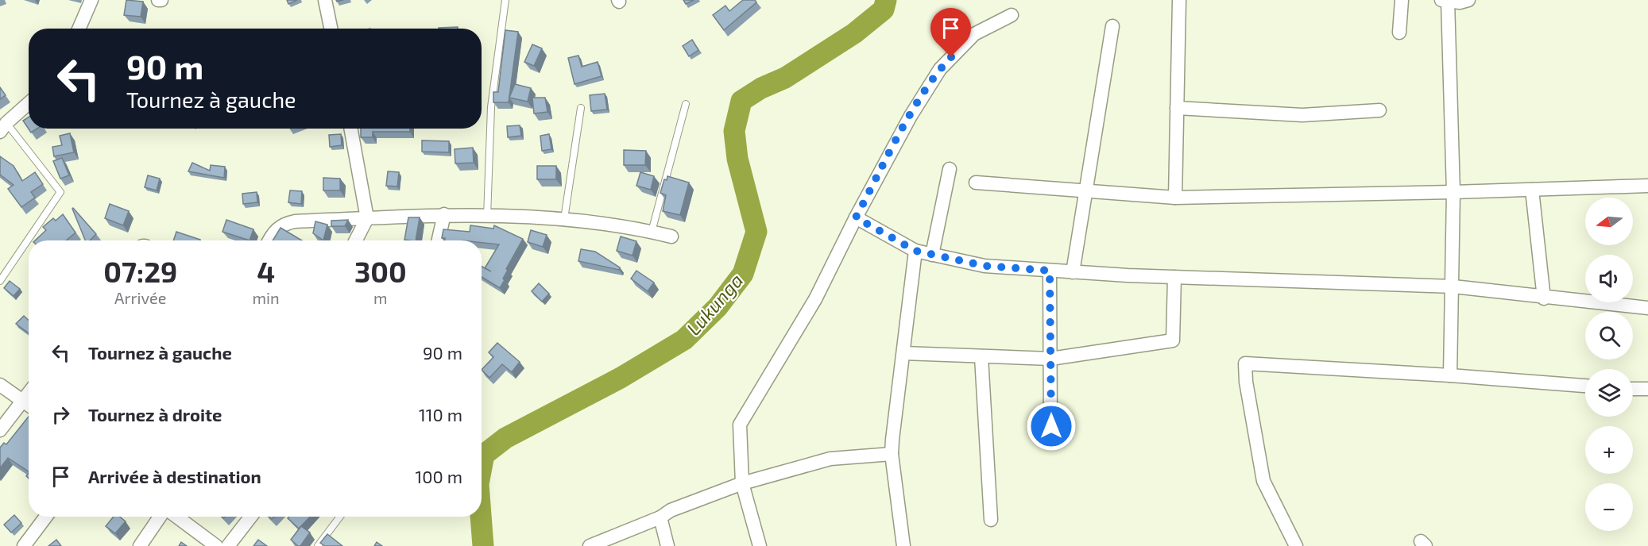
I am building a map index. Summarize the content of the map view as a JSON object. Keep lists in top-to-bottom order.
{
  "water": ["Lukunga"],
  "north": "left",
  "page": {
    "turn": ["90 m", "Tournez à gauche"],
    "map_buttons": ["+", "−"],
    "eta": [
      "07:29",
      "Arrivée",
      "4",
      "min",
      "300",
      "m"
    ],
    "list": [
      {
        "name": "Tournez à gauche",
        "value": "90 m"
      },
      {
        "name": "Tournez à droite",
        "value": "110 m"
      },
      {
        "name": "Arrivée à destination",
        "value": "100 m"
      }
    ]
  }
}
